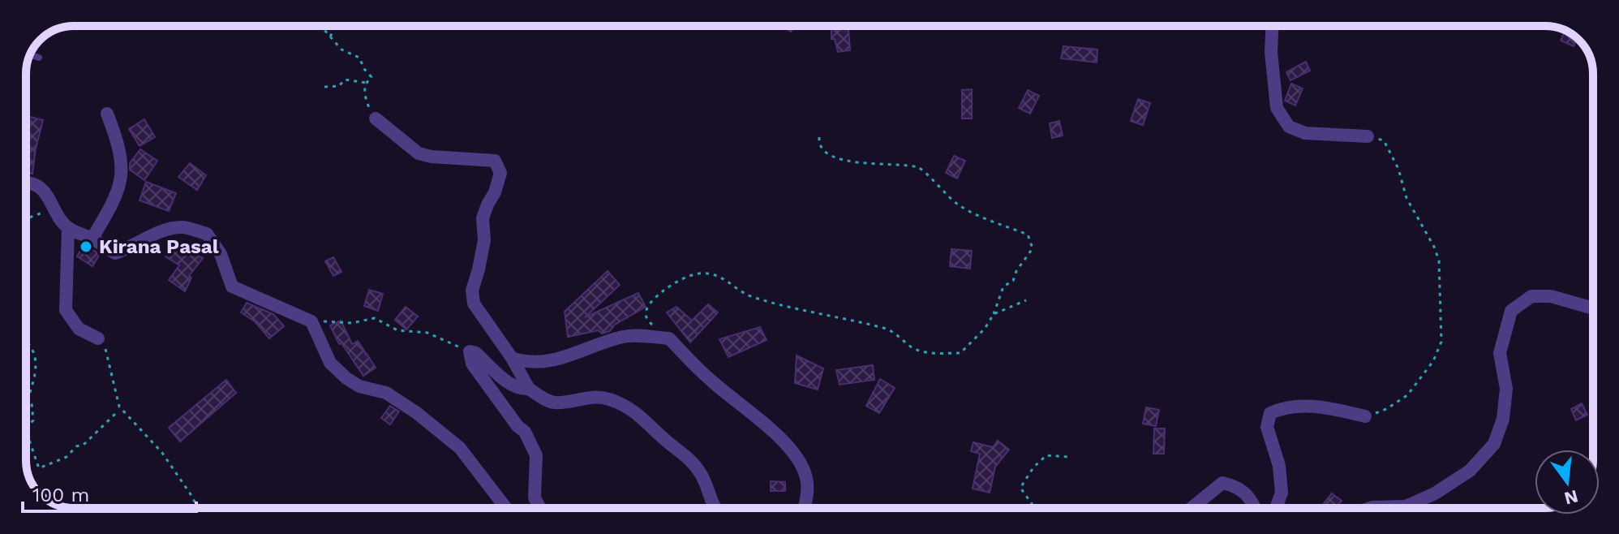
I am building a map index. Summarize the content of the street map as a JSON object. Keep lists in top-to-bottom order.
{
  "places": ["Kirana Pasal"],
  "scale_bar": "100 m",
  "north": "bottom"
}
